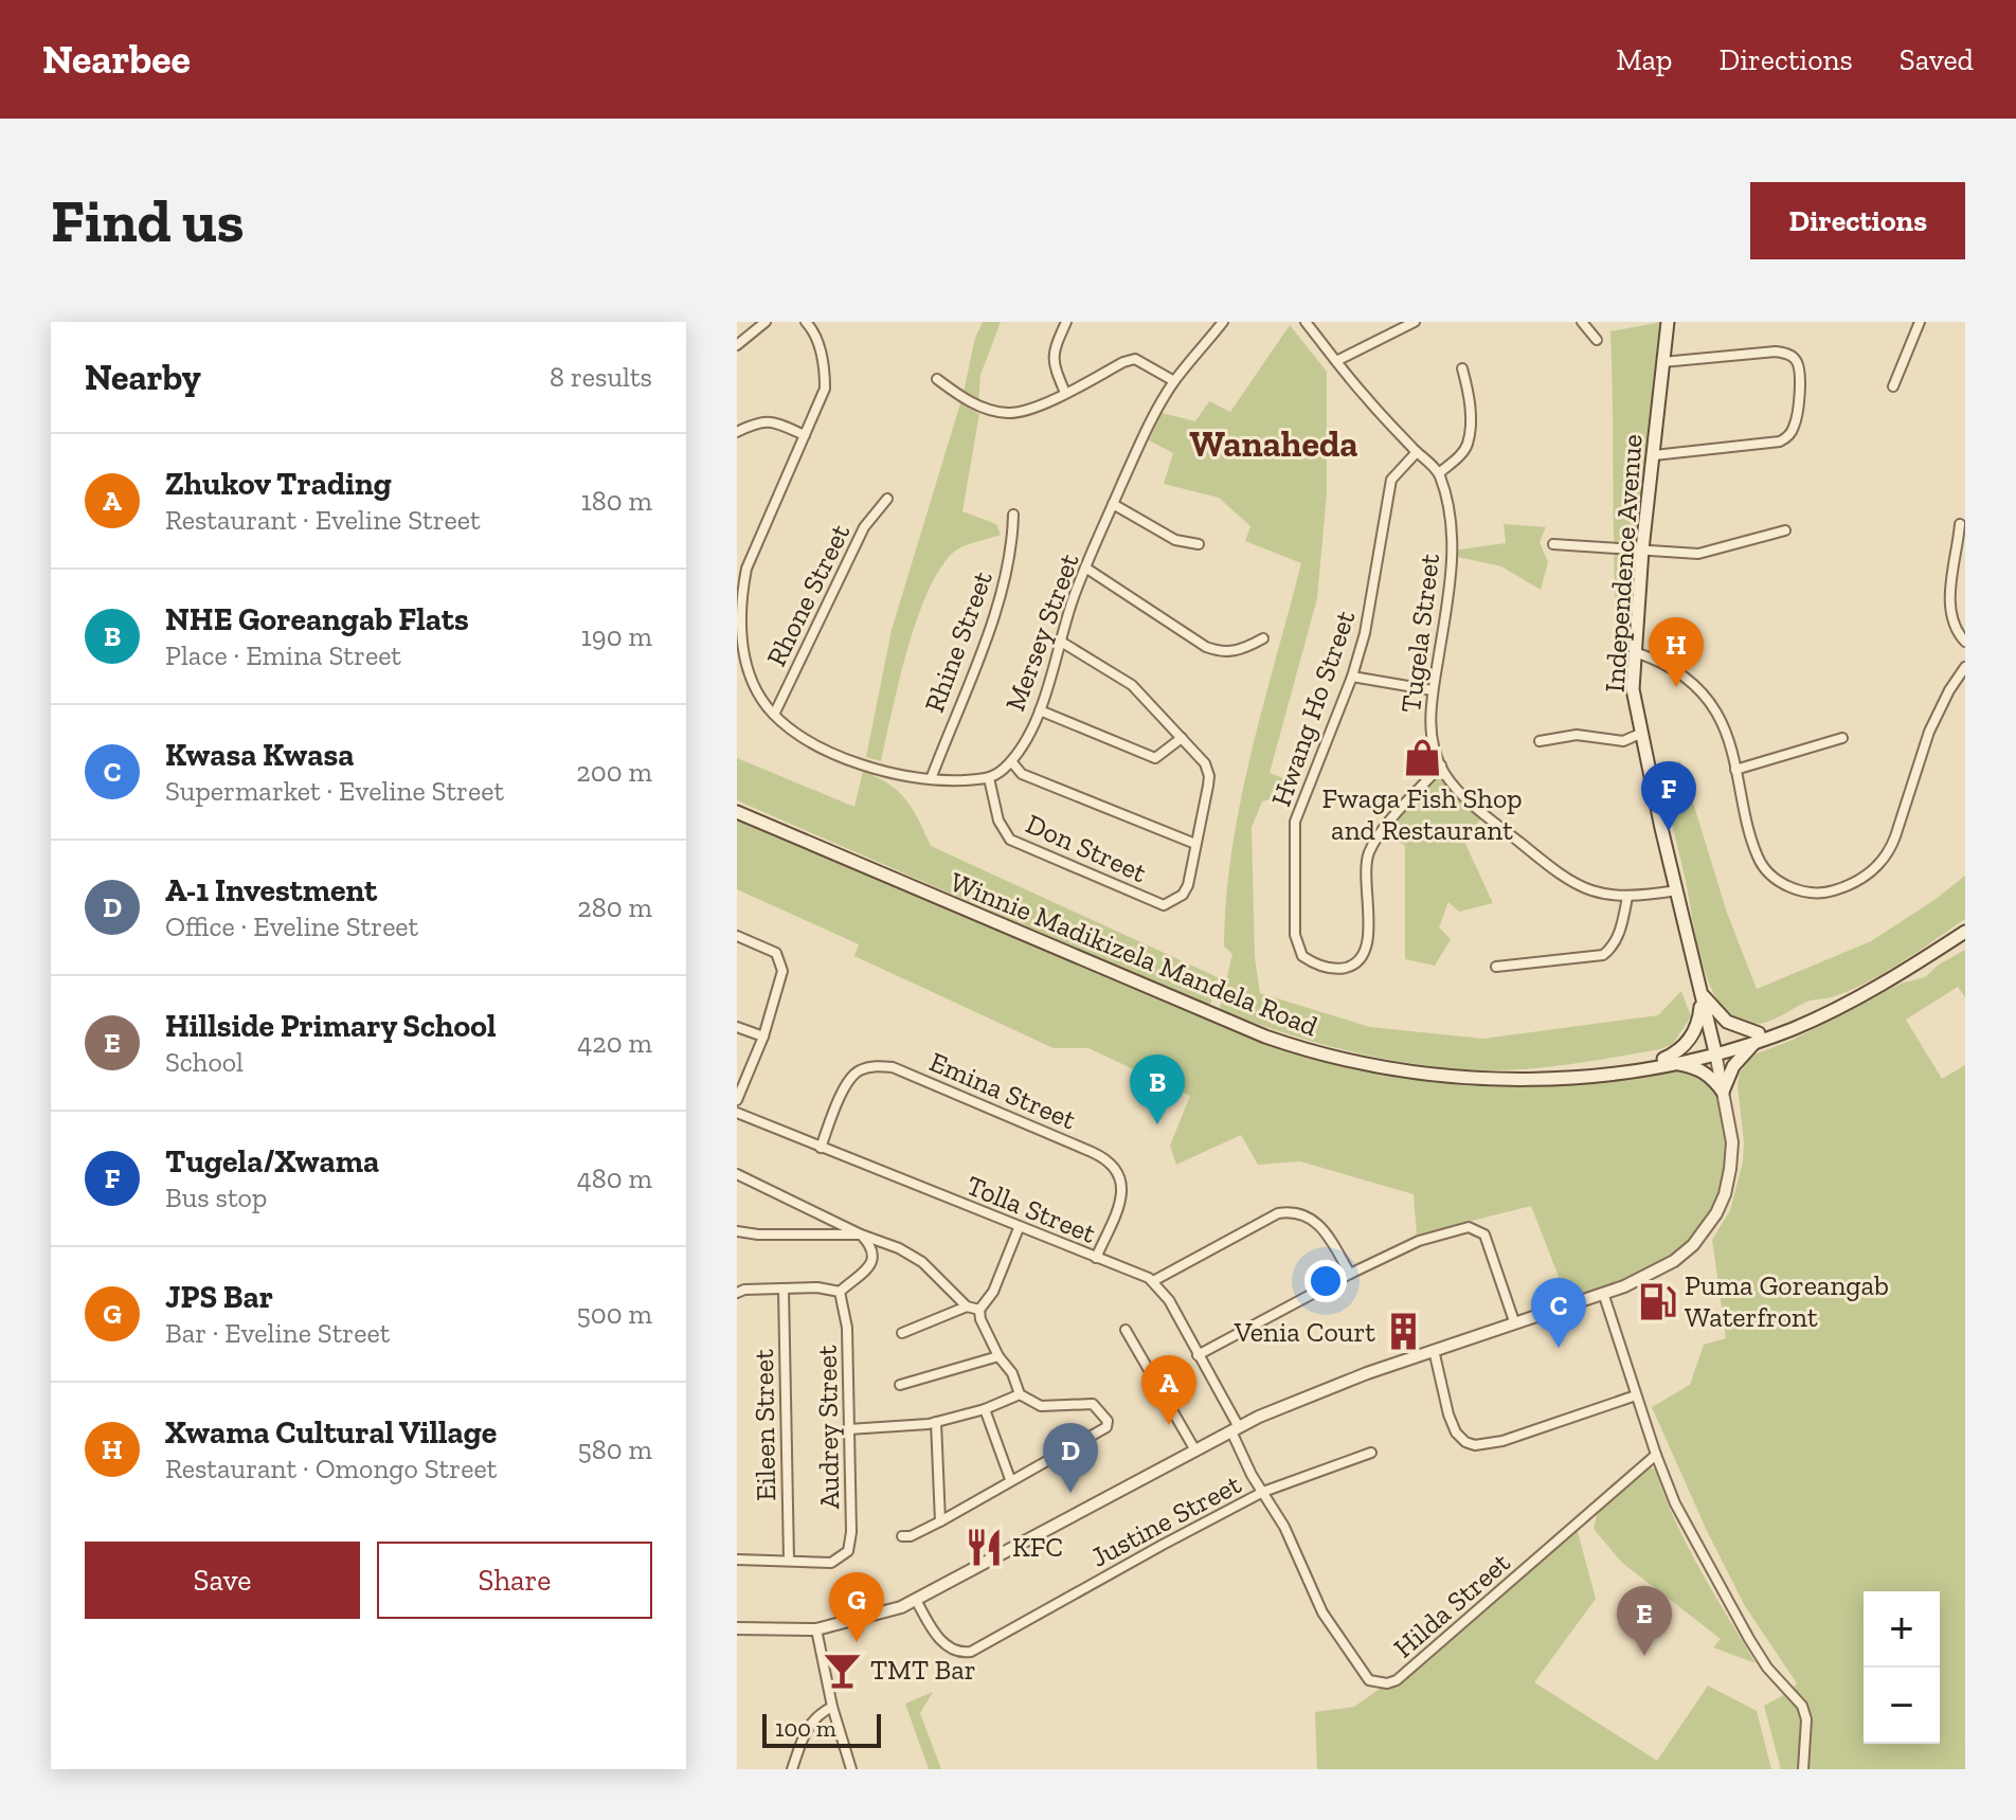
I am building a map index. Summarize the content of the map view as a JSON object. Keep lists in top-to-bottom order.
{
  "streets": {
    "main road": ["Independence Avenue", "Winnie Madikizela Mandela Road"],
    "street": [
      "Rhone Street",
      "Mersey Street",
      "Tugela Street",
      "Rhine Street",
      "Hwang Ho Street",
      "Don Street",
      "Emina Street",
      "Tolla Street",
      "Eileen Street",
      "Audrey Street",
      "Justine Street",
      "Hilda Street"
    ]
  },
  "crossings": [
    ["Independence Avenue", "Tugela Street"],
    ["Independence Avenue", "Winnie Madikizela Mandela Road"],
    ["Mersey Street", "Don Street"],
    ["Tugela Street", "Hwang Ho Street"],
    ["Emina Street", "Tolla Street"],
    ["Eileen Street", "Audrey Street"],
    ["Justine Street", "Hilda Street"]
  ],
  "districts": ["Wanaheda"],
  "places": {
    "shop": ["Fwaga Fish Shop and Restaurant"],
    "fuel station": ["Puma Goreangab Waterfront"],
    "building": ["Venia Court"],
    "restaurant": ["KFC"],
    "bar": ["TMT Bar"]
  },
  "scale_bar": "100 m",
  "page": {
    "header": "Nearbee",
    "nav": ["Map", "Directions", "Saved"],
    "buttons": [
      "Directions",
      ["Save", "Share"]
    ],
    "title": "Find us",
    "heading": ["Nearby", "8 results"],
    "list": [
      {
        "mark": "A",
        "name": "Zhukov Trading",
        "note": "Restaurant · Eveline Street",
        "value": "180 m"
      },
      {
        "mark": "B",
        "name": "NHE Goreangab Flats",
        "note": "Place · Emina Street",
        "value": "190 m"
      },
      {
        "mark": "C",
        "name": "Kwasa Kwasa",
        "note": "Supermarket · Eveline Street",
        "value": "200 m"
      },
      {
        "mark": "D",
        "name": "A-1 Investment",
        "note": "Office · Eveline Street",
        "value": "280 m"
      },
      {
        "mark": "E",
        "name": "Hillside Primary School",
        "note": "School",
        "value": "420 m"
      },
      {
        "mark": "F",
        "name": "Tugela/Xwama",
        "note": "Bus stop",
        "value": "480 m"
      },
      {
        "mark": "G",
        "name": "JPS Bar",
        "note": "Bar · Eveline Street",
        "value": "500 m"
      },
      {
        "mark": "H",
        "name": "Xwama Cultural Village",
        "note": "Restaurant · Omongo Street",
        "value": "580 m"
      }
    ],
    "pins": [
      "H",
      "F",
      "B",
      "C",
      "A",
      "D",
      "G",
      "E"
    ],
    "map_buttons": ["+", "−"],
    "scale": "100 m"
  }
}
